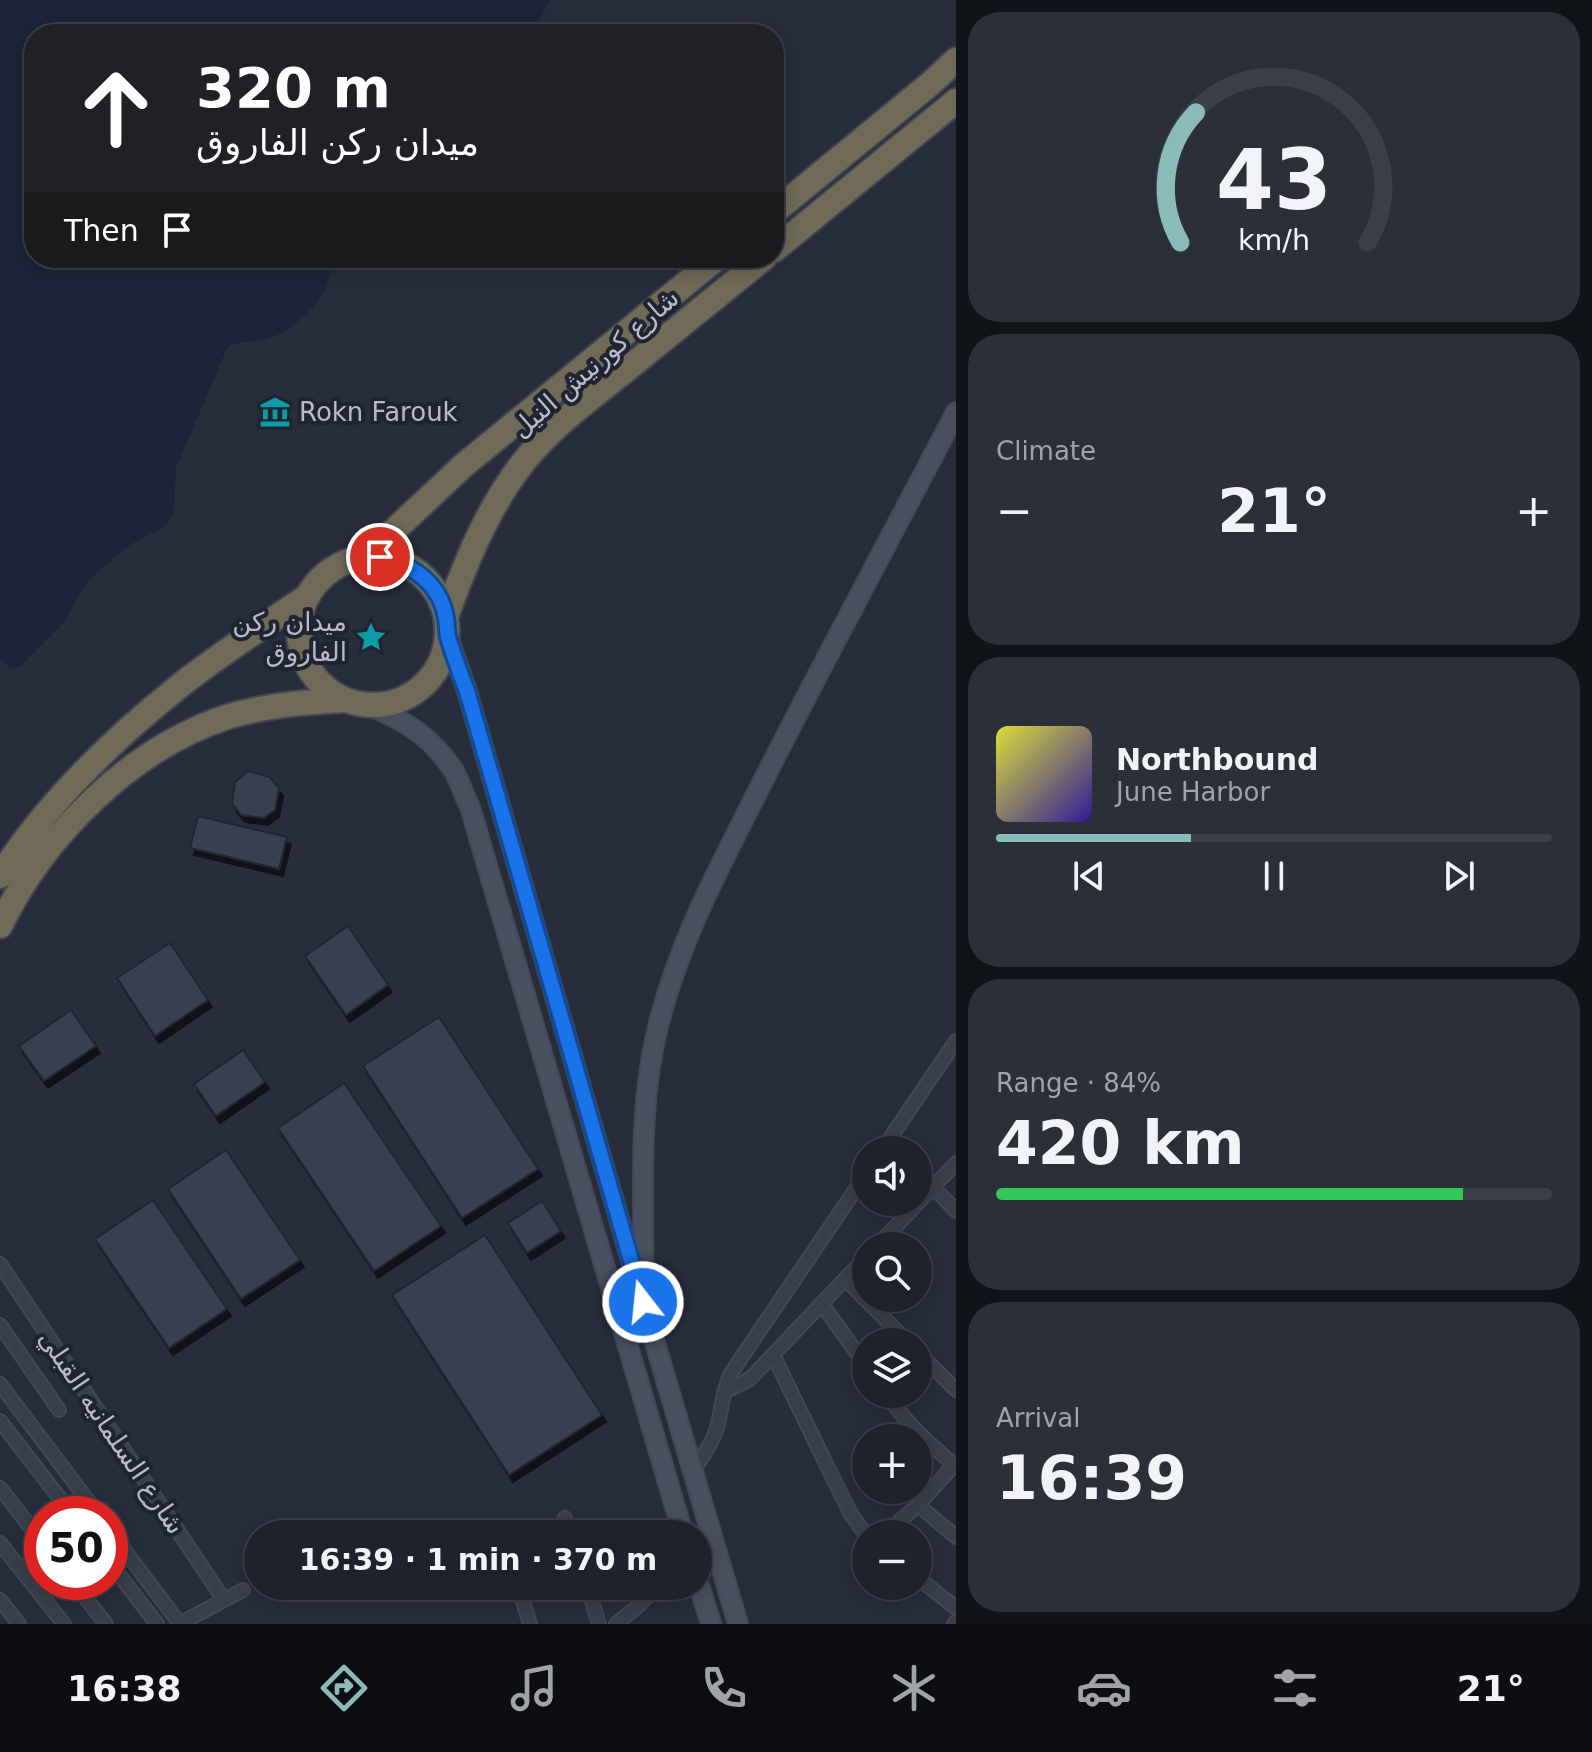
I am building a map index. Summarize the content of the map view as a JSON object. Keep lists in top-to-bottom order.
{
  "streets": {
    "highway": ["شارع كورنيش النيل"],
    "street": ["شارع السلمانيه القبلي"]
  },
  "places": {
    "museum": ["Rokn Farouk"],
    "place": ["ميدان ركن الفاروق"]
  },
  "page": {
    "turn": ["320 m", "ميدان ركن الفاروق"],
    "then": "Then",
    "tile": [
      "Climate",
      ["Range · 84%", "420 km"],
      ["Arrival", "16:39"]
    ],
    "heat": ["−", "21°", "+"],
    "song": ["Northbound", "June Harbor"],
    "map_buttons": ["+", "−"],
    "limit": "50",
    "trip": "16:39 · 1 min · 370 m",
    "tabs": ["16:38", "21°"],
    "gauge": ["43", "km/h"]
  }
}
